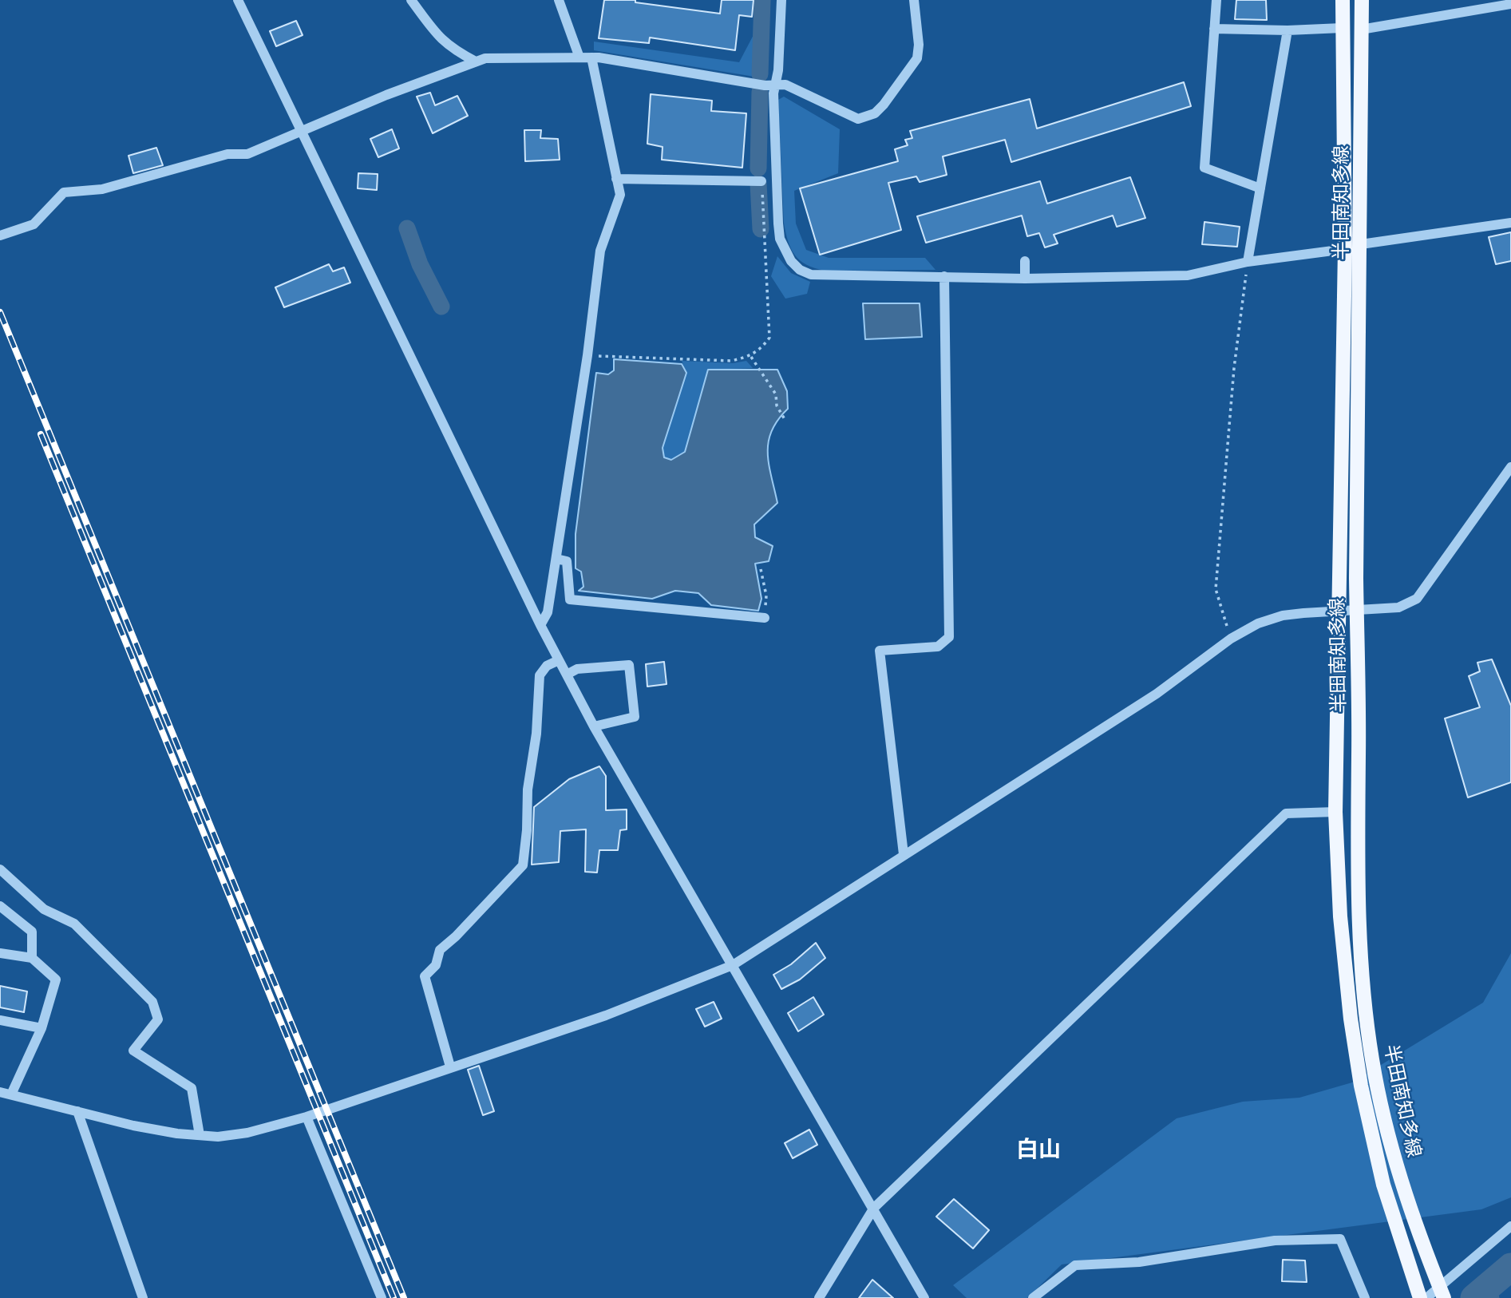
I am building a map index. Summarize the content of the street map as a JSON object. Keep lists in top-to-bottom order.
{
  "streets": {
    "main road": ["半田南知多線"]
  },
  "districts": ["白山"]
}
